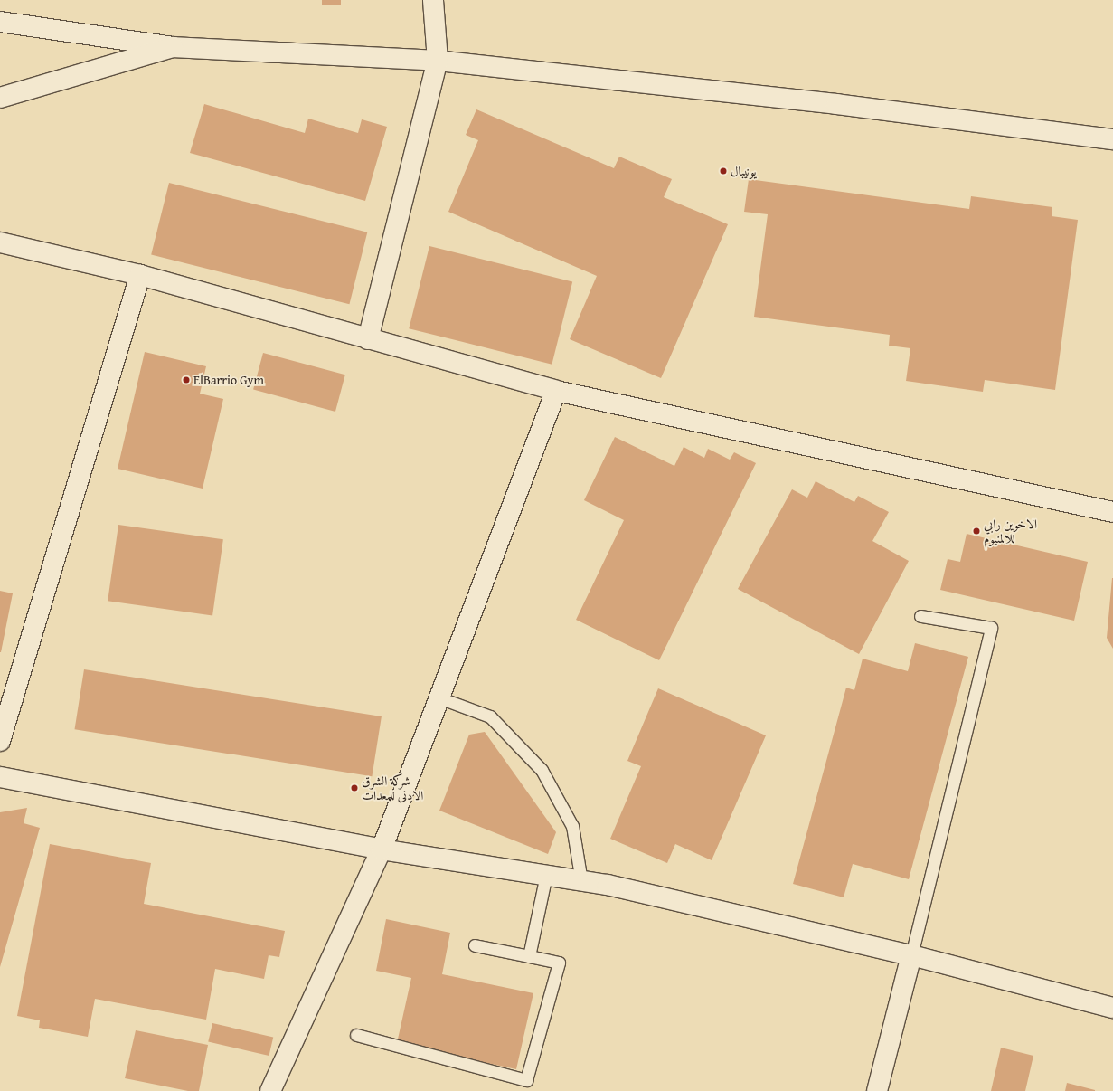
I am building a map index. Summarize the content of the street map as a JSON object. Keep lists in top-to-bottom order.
{
  "places": [
    "يونيبال",
    "ElBarrio Gym",
    "الاخوين رابي للالمنيوم",
    "شركة الشرق الادنى للمعدات"
  ]
}
